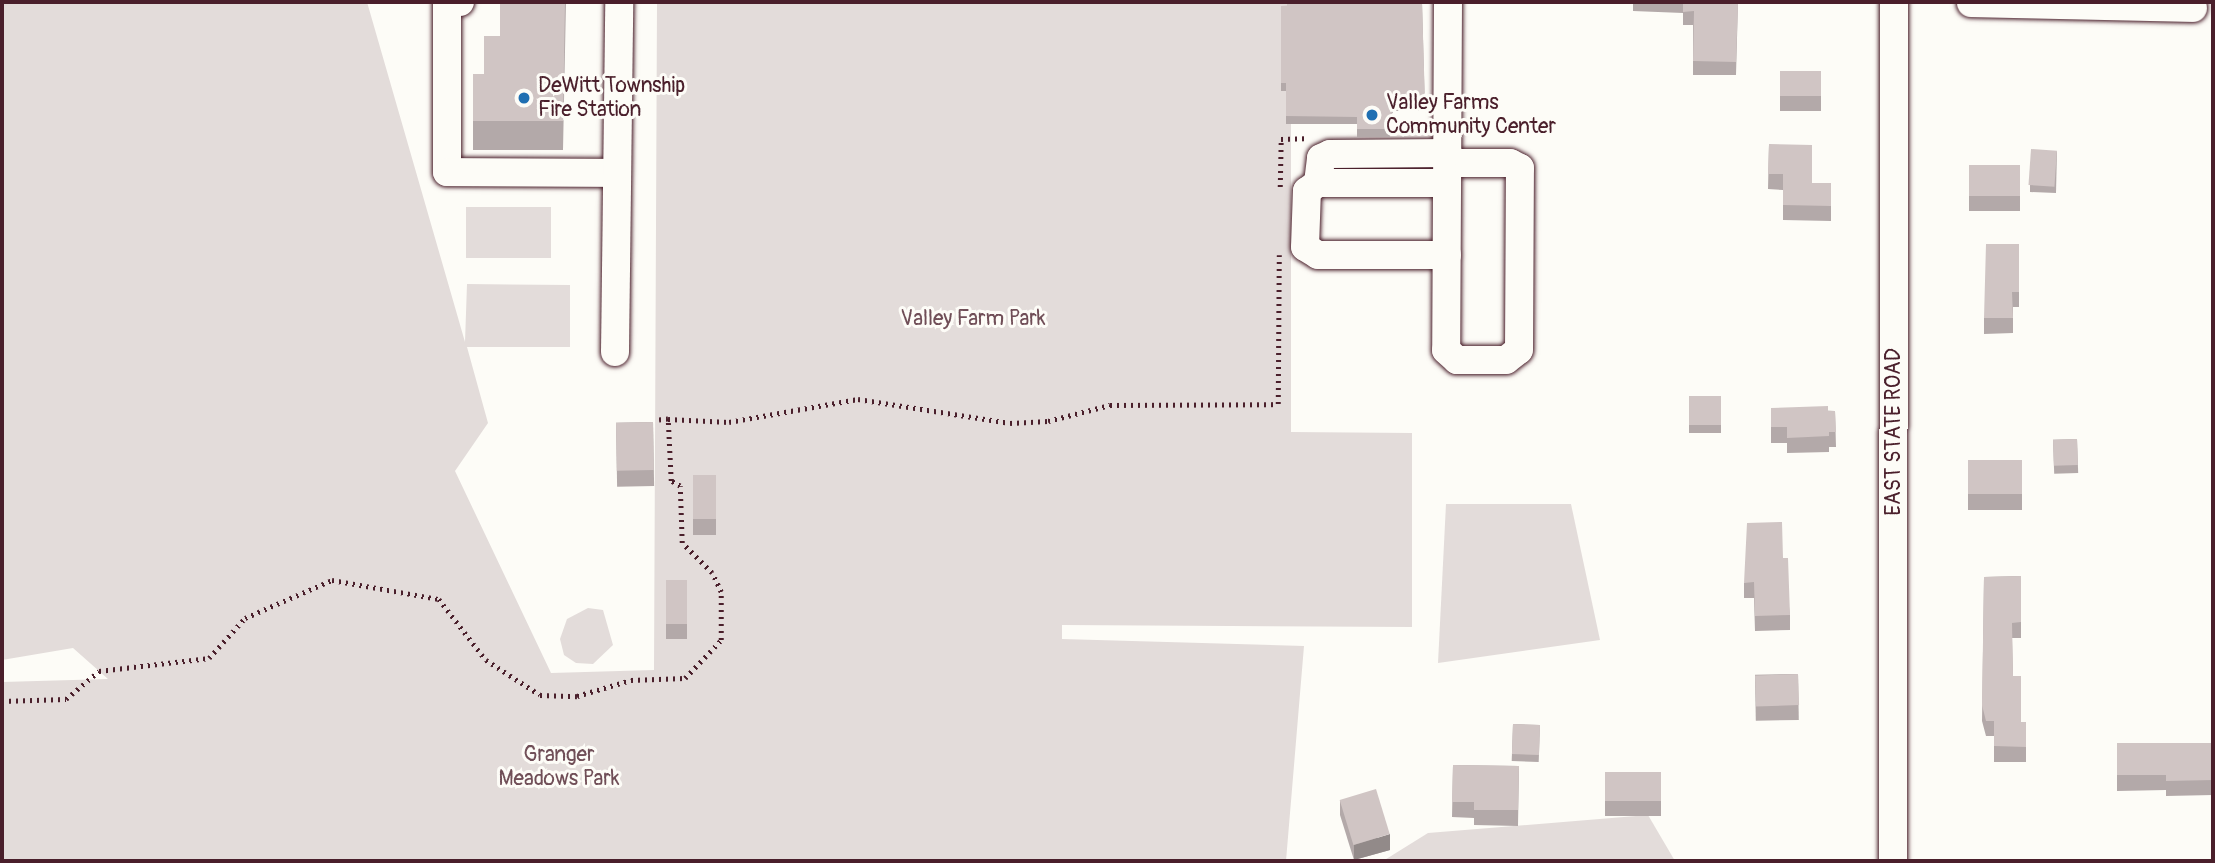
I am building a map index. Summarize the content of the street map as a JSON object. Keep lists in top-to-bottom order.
{
  "streets": {
    "street": ["EAST STATE ROAD"]
  },
  "parks": ["Valley Farm Park", "Granger Meadows Park"],
  "places": ["DeWitt Township Fire Station", "Valley Farms Community Center"]
}
